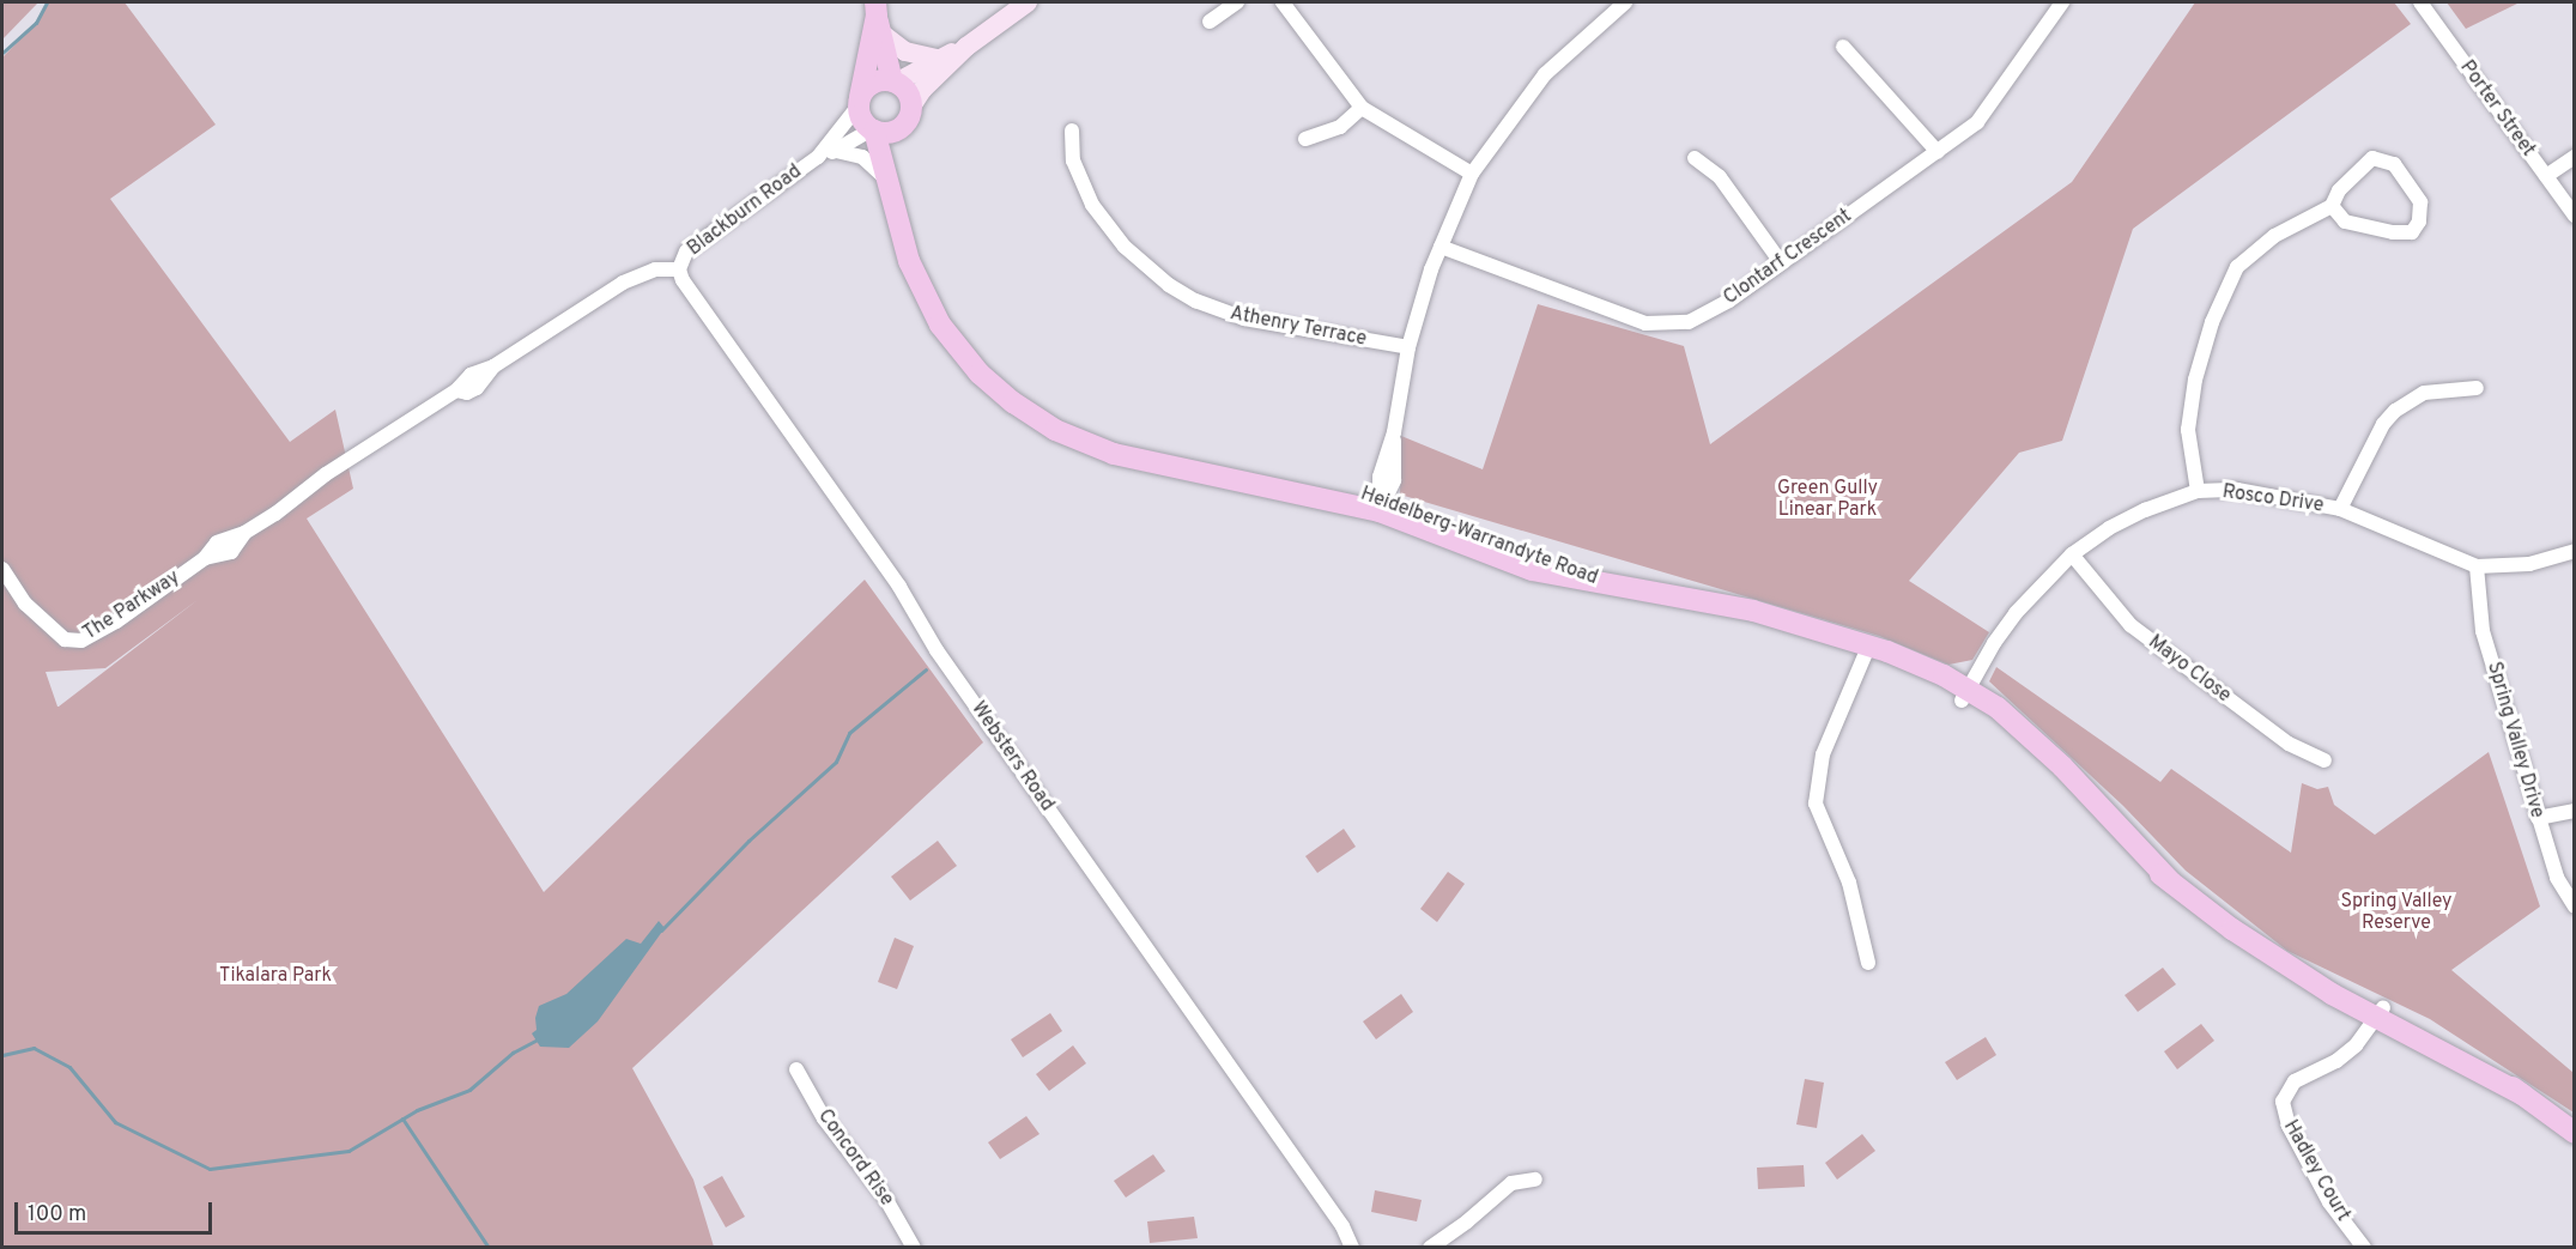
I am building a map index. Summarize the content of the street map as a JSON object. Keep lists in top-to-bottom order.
{
  "streets": {
    "main road": ["Heidelberg-Warrandyte Road"],
    "street": [
      "Porter Street",
      "Blackburn Road",
      "Clontarf Crescent",
      "Athenry Terrace",
      "Rosco Drive",
      "The Parkway",
      "Mayo Close",
      "Spring Valley Drive",
      "Websters Road",
      "Concord Rise",
      "Hadley Court"
    ]
  },
  "crossings": [
    ["Blackburn Road", "Heidelberg-Warrandyte Road"],
    ["Blackburn Road", "The Parkway"],
    ["Blackburn Road", "Websters Road"],
    ["Rosco Drive", "Heidelberg-Warrandyte Road"],
    ["Rosco Drive", "Mayo Close"],
    ["Rosco Drive", "Spring Valley Drive"],
    ["Heidelberg-Warrandyte Road", "Hadley Court"],
    ["The Parkway", "Websters Road"]
  ],
  "parks": ["Green Gully Linear Park", "Spring Valley Reserve", "Tikalara Park"],
  "scale_bar": "100 m"
}
